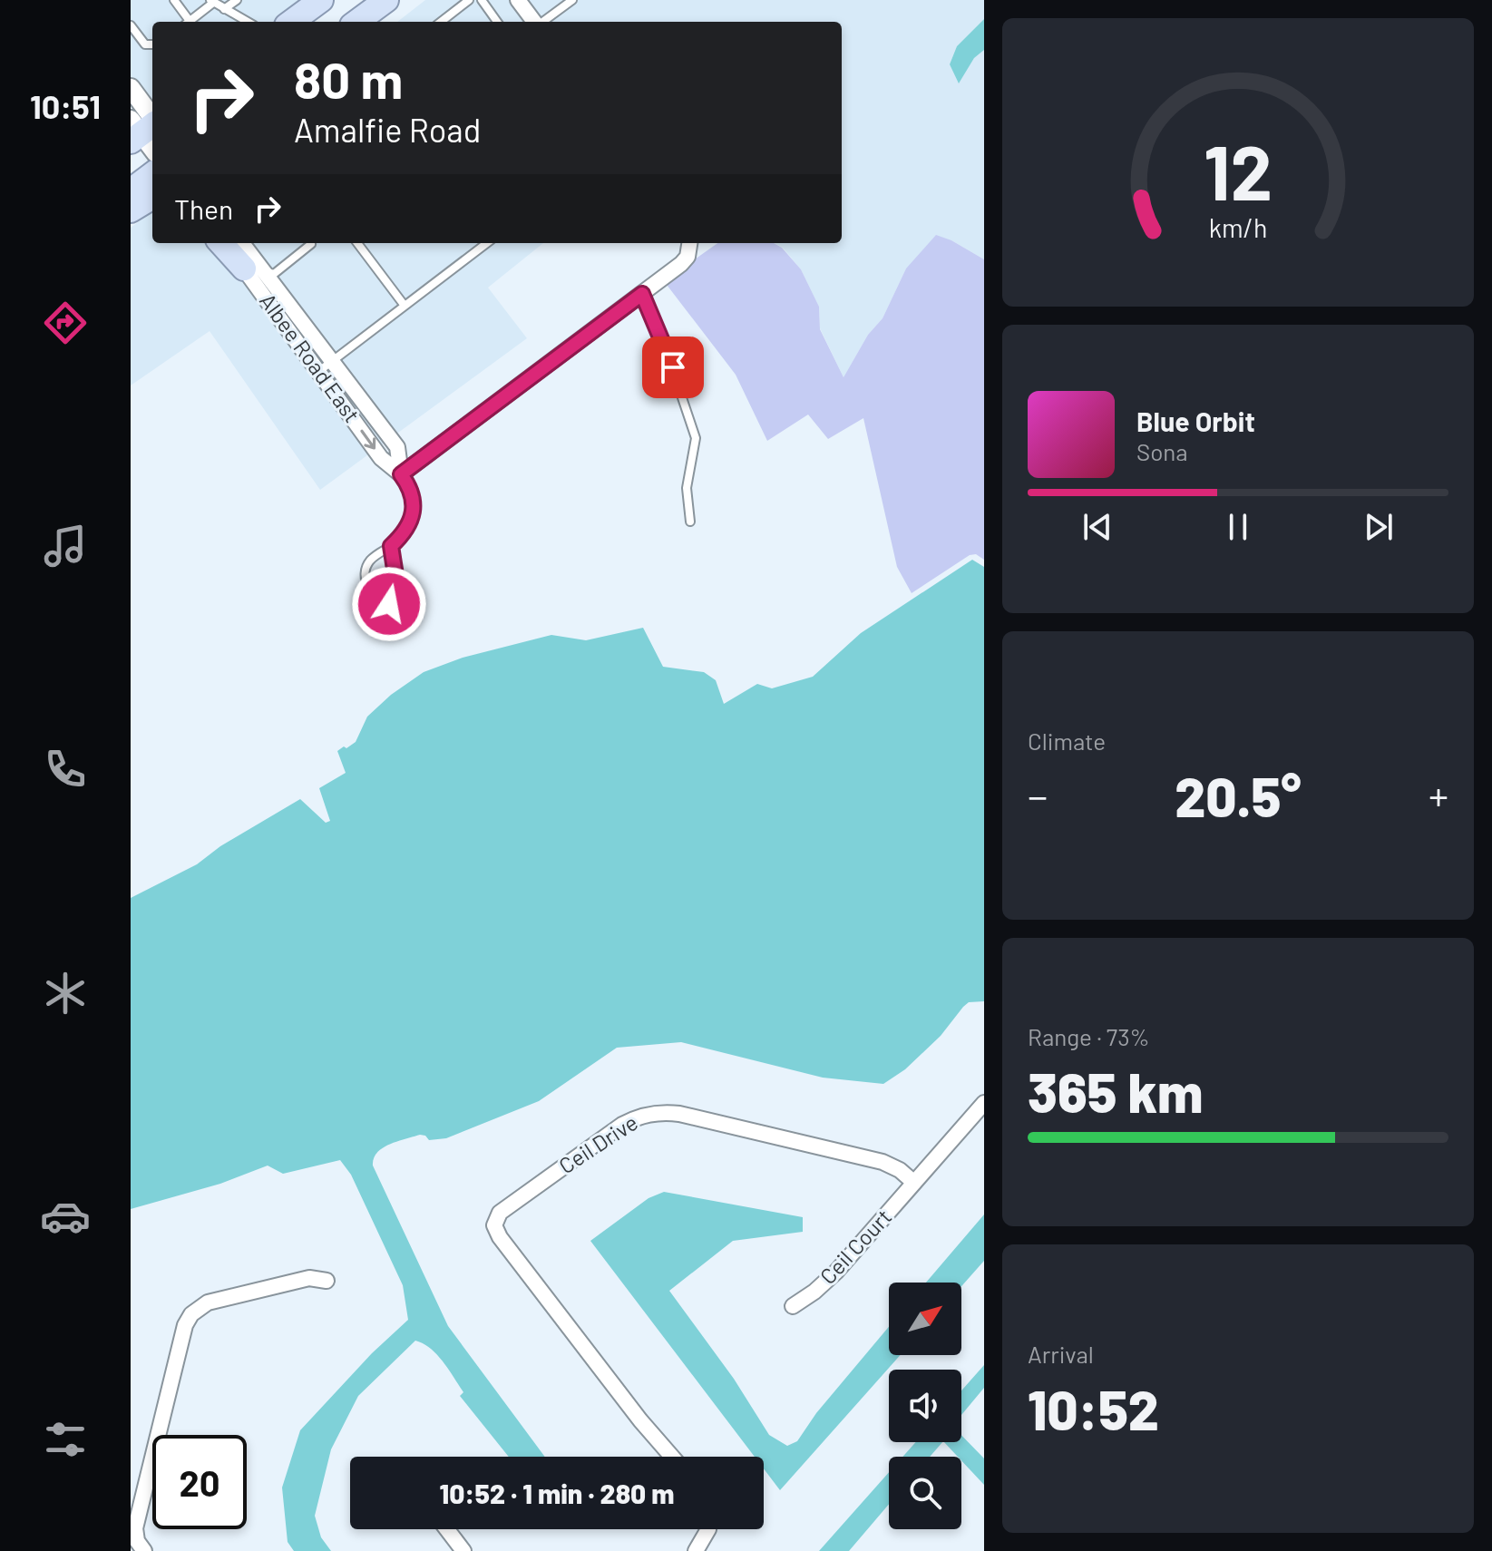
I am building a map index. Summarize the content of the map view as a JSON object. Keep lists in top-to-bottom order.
{
  "streets": {
    "street": ["Albee Road East", "Ceil Drive", "Ceil Court"]
  },
  "crossings": [
    ["Ceil Drive", "Ceil Court"]
  ],
  "north": "top right",
  "page": {
    "tabs": "10:51",
    "turn": ["80 m", "Amalfie Road"],
    "then": "Then",
    "song": ["Blue Orbit", "Sona"],
    "tile": [
      "Climate",
      ["Range · 73%", "365 km"],
      ["Arrival", "10:52"]
    ],
    "heat": ["−", "20.5°", "+"],
    "limit": "20",
    "trip": "10:52 · 1 min · 280 m",
    "gauge": ["12", "km/h"]
  }
}
